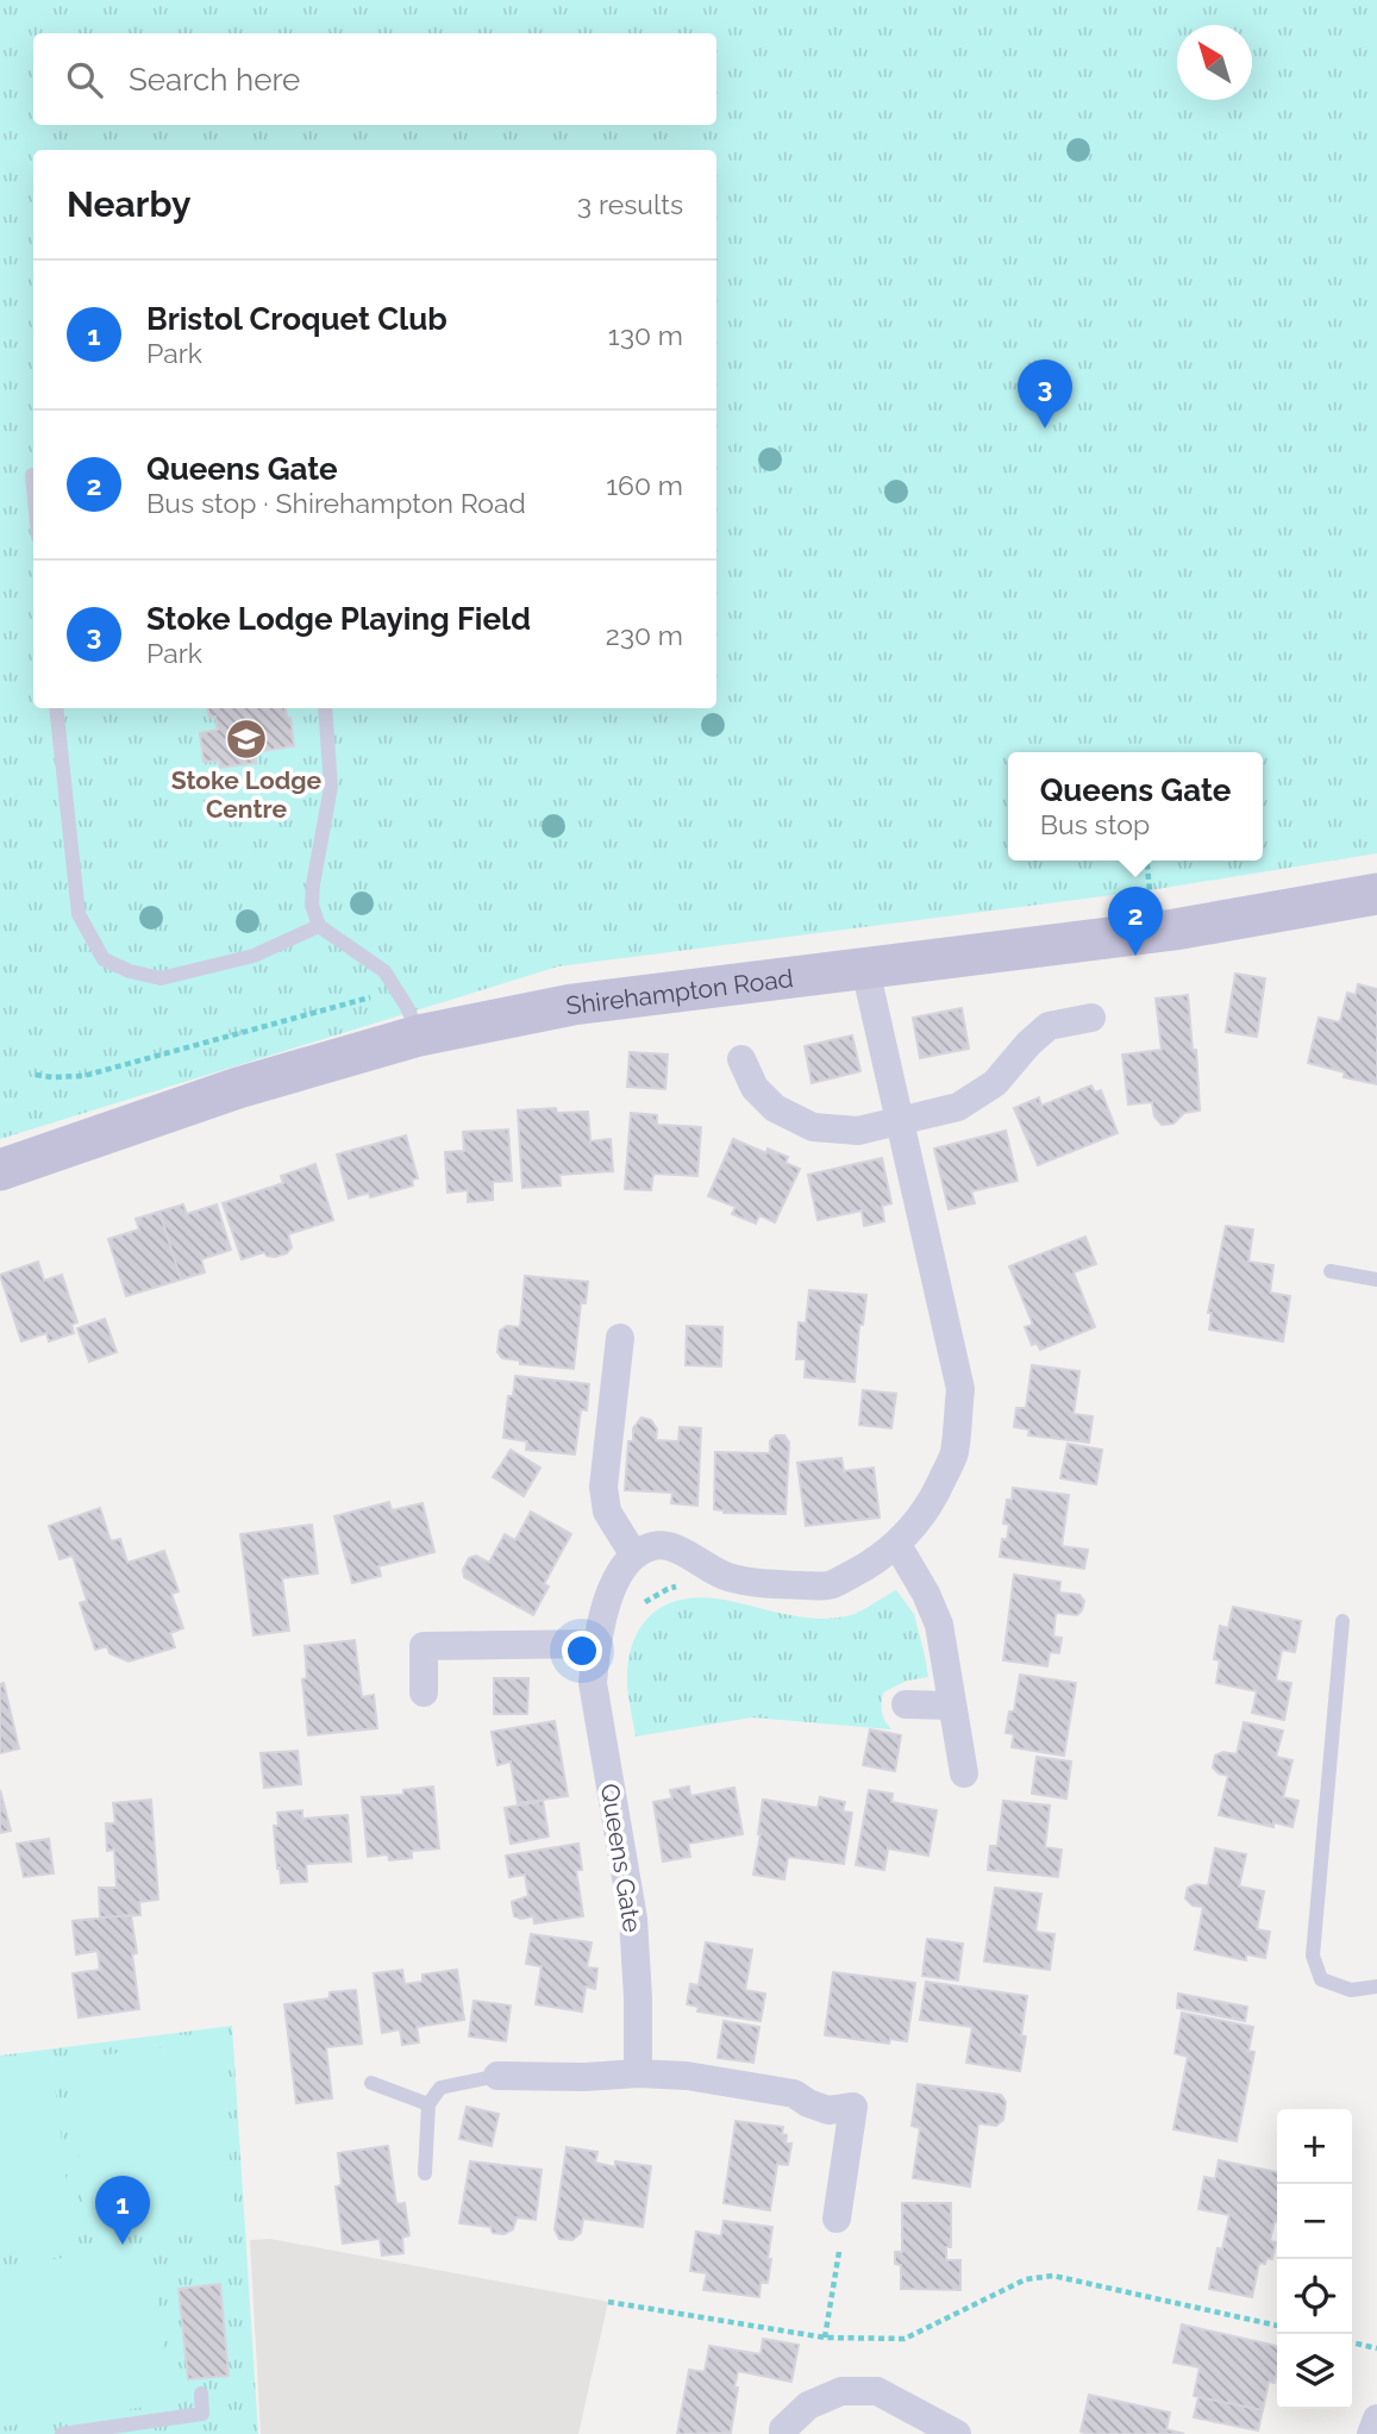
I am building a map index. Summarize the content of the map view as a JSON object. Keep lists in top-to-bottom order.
{
  "streets": {
    "main road": ["Shirehampton Road"],
    "street": ["Queens Gate"]
  },
  "places": {
    "school or university": ["Stoke Lodge Centre"]
  },
  "north": "top left",
  "page": {
    "search": "Search here",
    "heading": ["Nearby", "3 results"],
    "list": [
      {
        "mark": "1",
        "name": "Bristol Croquet Club",
        "note": "Park",
        "value": "130 m"
      },
      {
        "mark": "2",
        "name": "Queens Gate",
        "note": "Bus stop · Shirehampton Road",
        "value": "160 m"
      },
      {
        "mark": "3",
        "name": "Stoke Lodge Playing Field",
        "note": "Park",
        "value": "230 m"
      }
    ],
    "pins": ["3", "2", "1"],
    "popup": ["Queens Gate", "Bus stop"],
    "map_buttons": ["+", "−"]
  }
}
